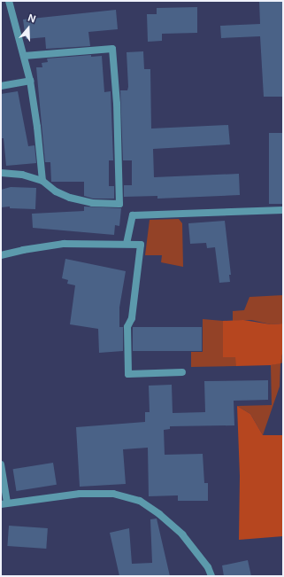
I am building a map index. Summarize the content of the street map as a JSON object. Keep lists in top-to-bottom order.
{
  "north": "top"
}
